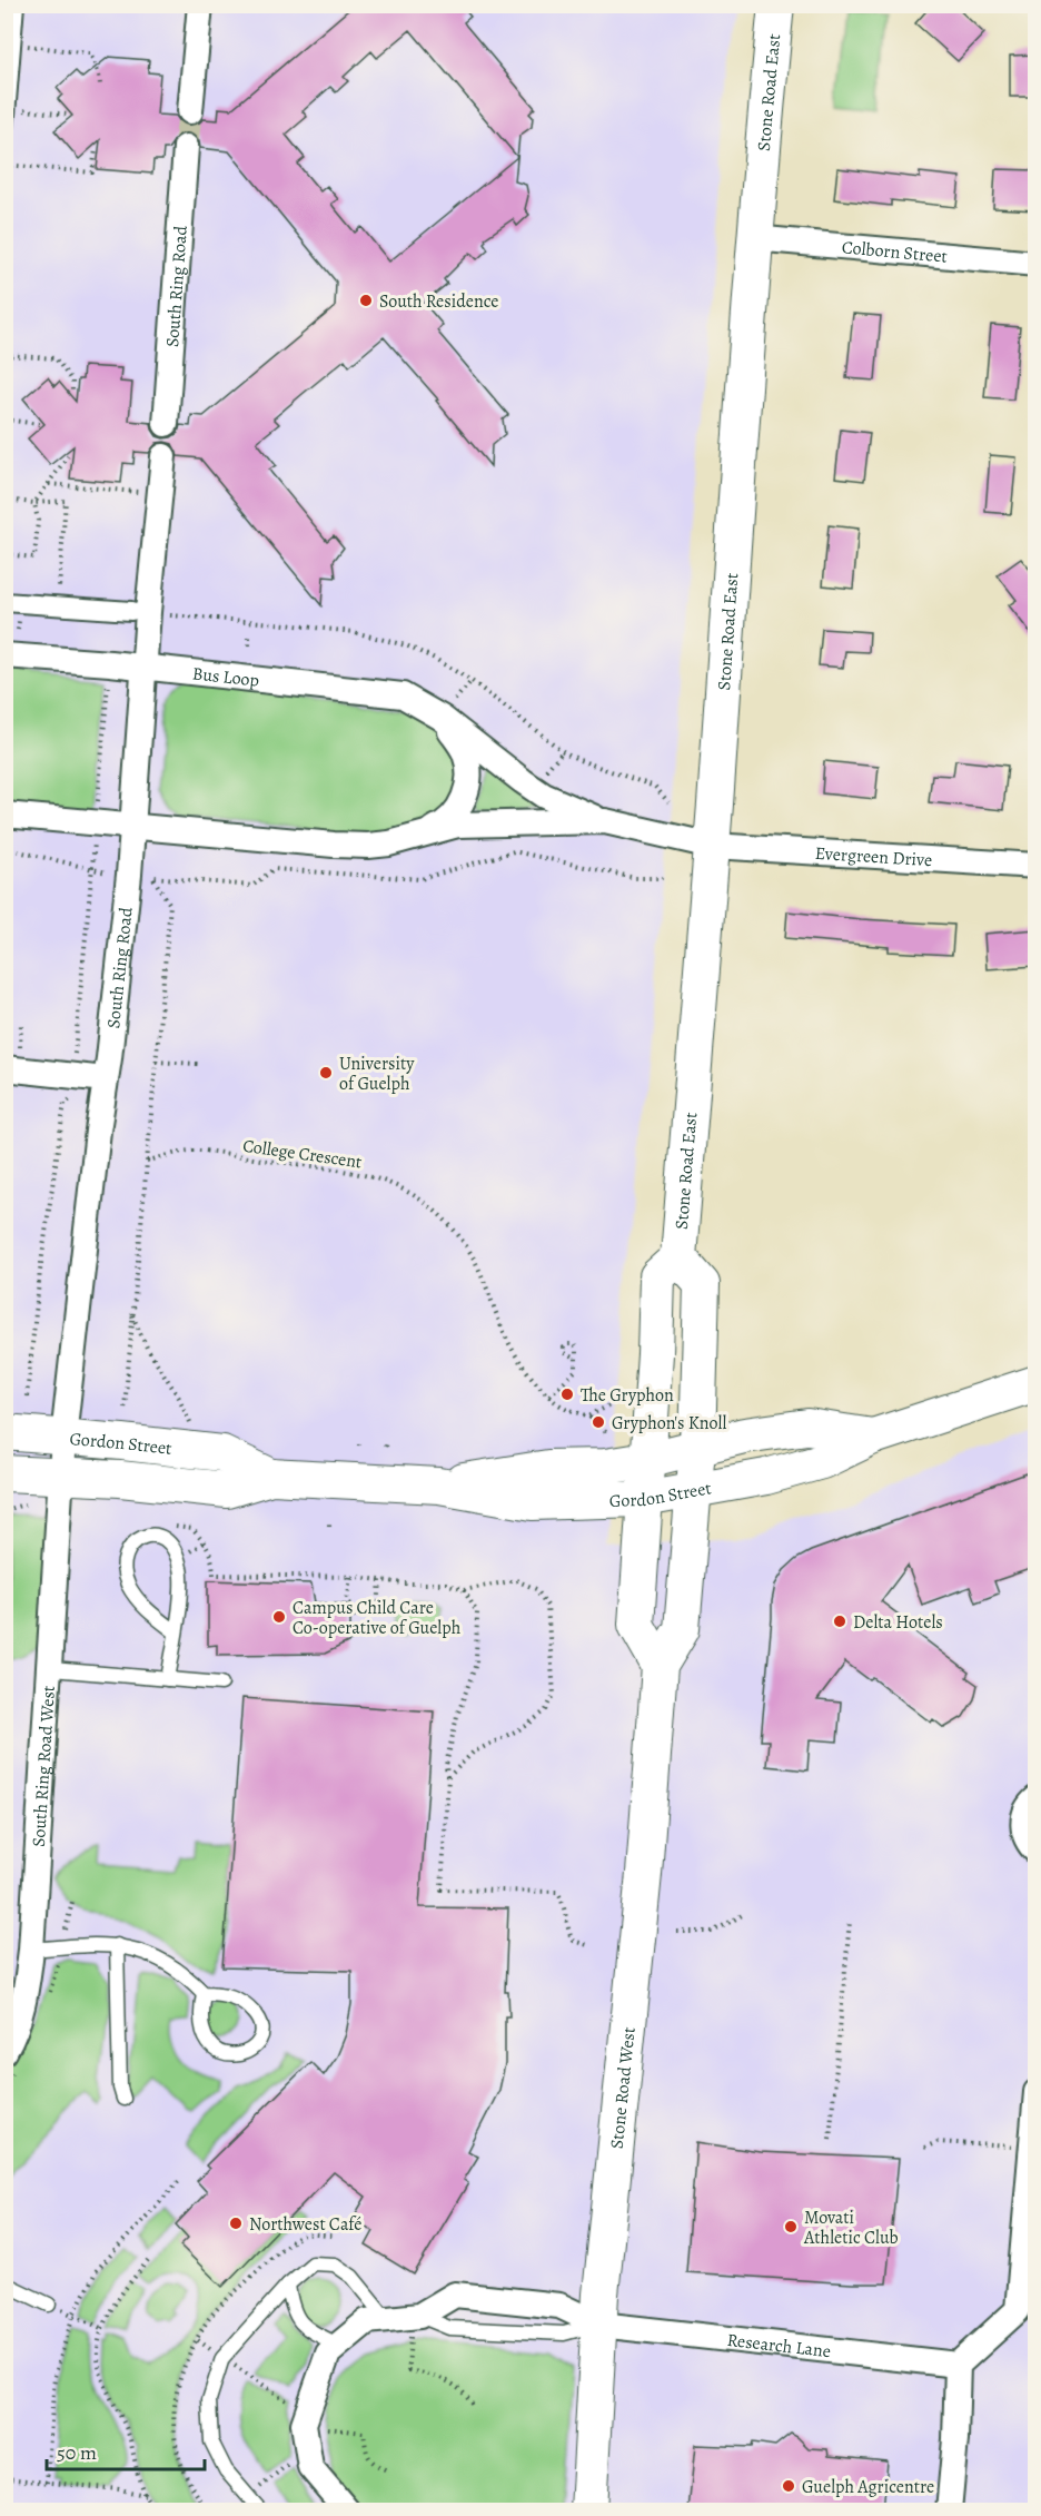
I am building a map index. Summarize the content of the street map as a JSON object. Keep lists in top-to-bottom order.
{
  "streets": {
    "main road": ["Stone Road East", "Gordon Street", "Stone Road West"],
    "street": [
      "Colborn Street",
      "South Ring Road",
      "Bus Loop",
      "Evergreen Drive",
      "South Ring Road West",
      "Research Lane"
    ],
    "path": ["College Crescent"]
  },
  "crossings": [
    ["Stone Road East", "Colborn Street"],
    ["Stone Road East", "Bus Loop"],
    ["Stone Road East", "Evergreen Drive"],
    ["South Ring Road", "Bus Loop"],
    ["South Ring Road", "Gordon Street"],
    ["South Ring Road", "South Ring Road West"],
    ["Bus Loop", "Evergreen Drive"],
    ["Gordon Street", "South Ring Road West"],
    ["Gordon Street", "Stone Road West"],
    ["Stone Road West", "Research Lane"]
  ],
  "places": [
    "South Residence",
    "University of Guelph",
    "The Gryphon",
    "Gryphon's Knoll",
    "Campus Child Care Co-operative of Guelph",
    "Delta Hotels",
    "Northwest Café",
    "Movati Athletic Club",
    "Guelph Agricentre"
  ],
  "scale_bar": "50 m"
}
